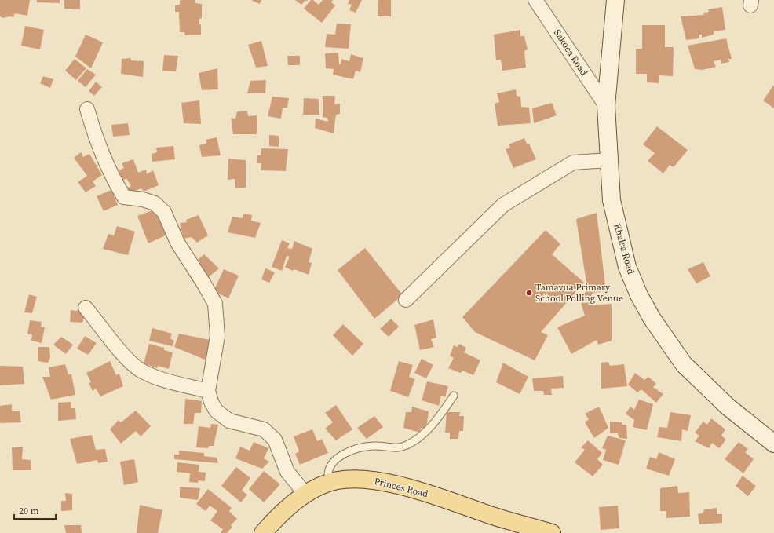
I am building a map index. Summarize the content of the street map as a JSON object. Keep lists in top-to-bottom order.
{
  "streets": {
    "main road": ["Khalsa Road", "Princes Road"],
    "street": ["Sakoca Road"]
  },
  "crossings": [
    ["Sakoca Road", "Khalsa Road"]
  ],
  "places": ["Tamavua Primary School Polling Venue"],
  "scale_bar": "20 m"
}
